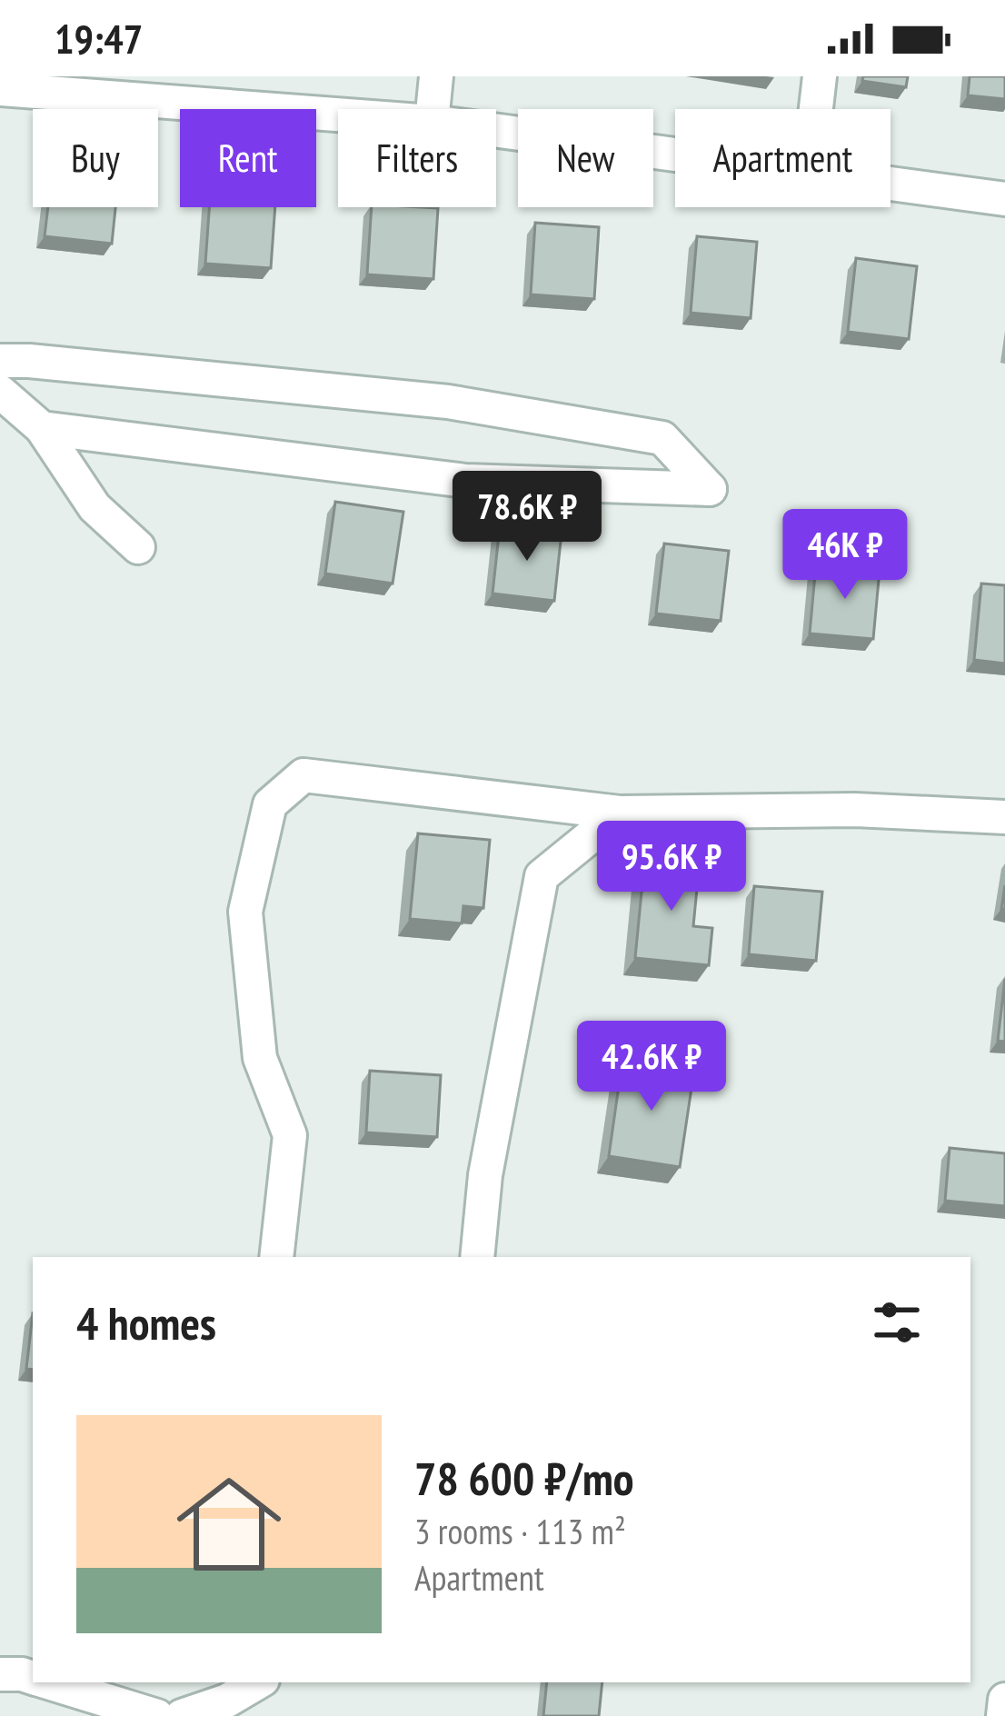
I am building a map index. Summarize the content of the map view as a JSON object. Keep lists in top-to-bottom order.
{
  "page": {
    "status": "19:47",
    "chip": [
      "Buy",
      "Rent",
      "Filters",
      "New",
      "Apartment"
    ],
    "price": [
      "78.6K ₽",
      "46K ₽",
      "95.6K ₽",
      "42.6K ₽"
    ],
    "heading": "4 homes",
    "list": [
      {
        "name": "78 600 ₽/mo",
        "note": "3 rooms · 113 m² · Apartment"
      }
    ]
  }
}
